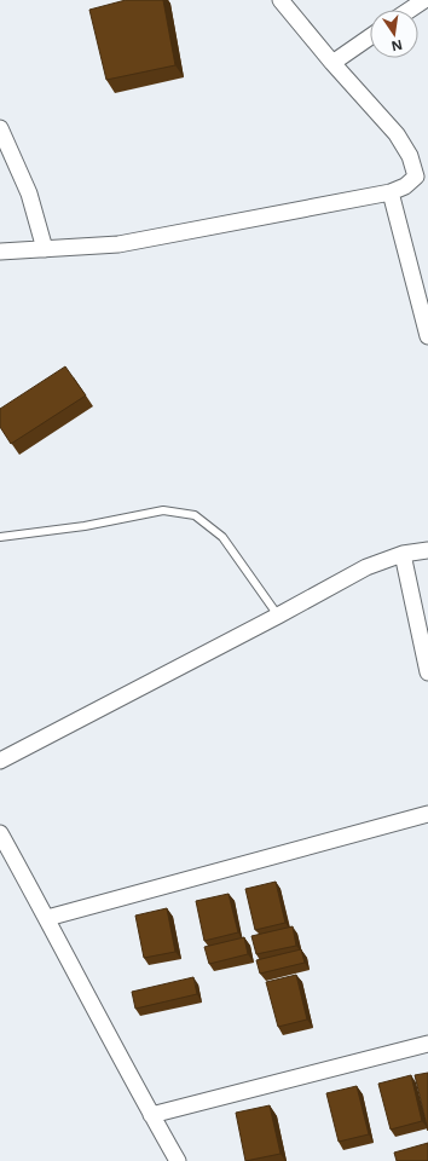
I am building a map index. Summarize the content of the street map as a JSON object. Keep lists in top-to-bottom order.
{
  "north": "bottom"
}
